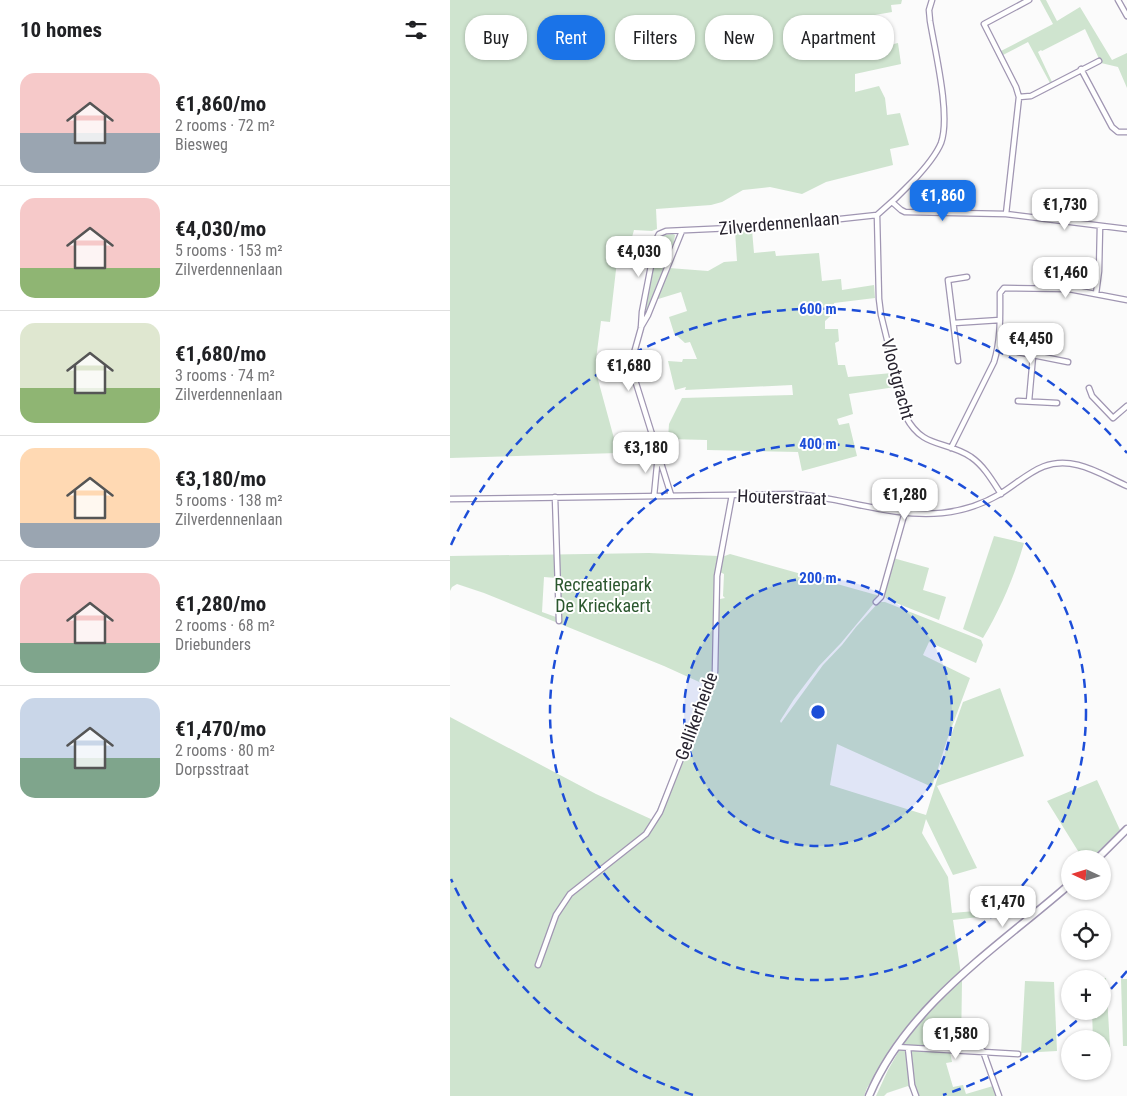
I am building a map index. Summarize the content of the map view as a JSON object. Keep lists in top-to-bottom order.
{
  "streets": {
    "street": [
      "Zilverdennenlaan",
      "Vlootgracht",
      "Houterstraat",
      "Gellikerheide"
    ]
  },
  "crossings": [
    ["Zilverdennenlaan", "Vlootgracht"],
    ["Zilverdennenlaan", "Houterstraat"],
    ["Vlootgracht", "Houterstraat"],
    ["Houterstraat", "Gellikerheide"]
  ],
  "parks": ["Recreatiepark De Krieckaert"],
  "north": "left",
  "page": {
    "heading": "10 homes",
    "chip": [
      "Buy",
      "Rent",
      "Filters",
      "New",
      "Apartment"
    ],
    "list": [
      {
        "name": "€1,860/mo",
        "note": "2 rooms · 72 m² · Biesweg"
      },
      {
        "name": "€4,030/mo",
        "note": "5 rooms · 153 m² · Zilverdennenlaan"
      },
      {
        "name": "€1,680/mo",
        "note": "3 rooms · 74 m² · Zilverdennenlaan"
      },
      {
        "name": "€3,180/mo",
        "note": "5 rooms · 138 m² · Zilverdennenlaan"
      },
      {
        "name": "€1,280/mo",
        "note": "2 rooms · 68 m² · Driebunders"
      },
      {
        "name": "€1,470/mo",
        "note": "2 rooms · 80 m² · Dorpsstraat"
      }
    ],
    "price": [
      "€1,860",
      "€1,730",
      "€4,030",
      "€1,460",
      "€4,450",
      "€1,680",
      "€3,180",
      "€1,280",
      "€1,470",
      "€1,580"
    ],
    "map_buttons": ["+", "−"]
  },
  "rings": ["600 m", "400 m", "200 m"]
}
